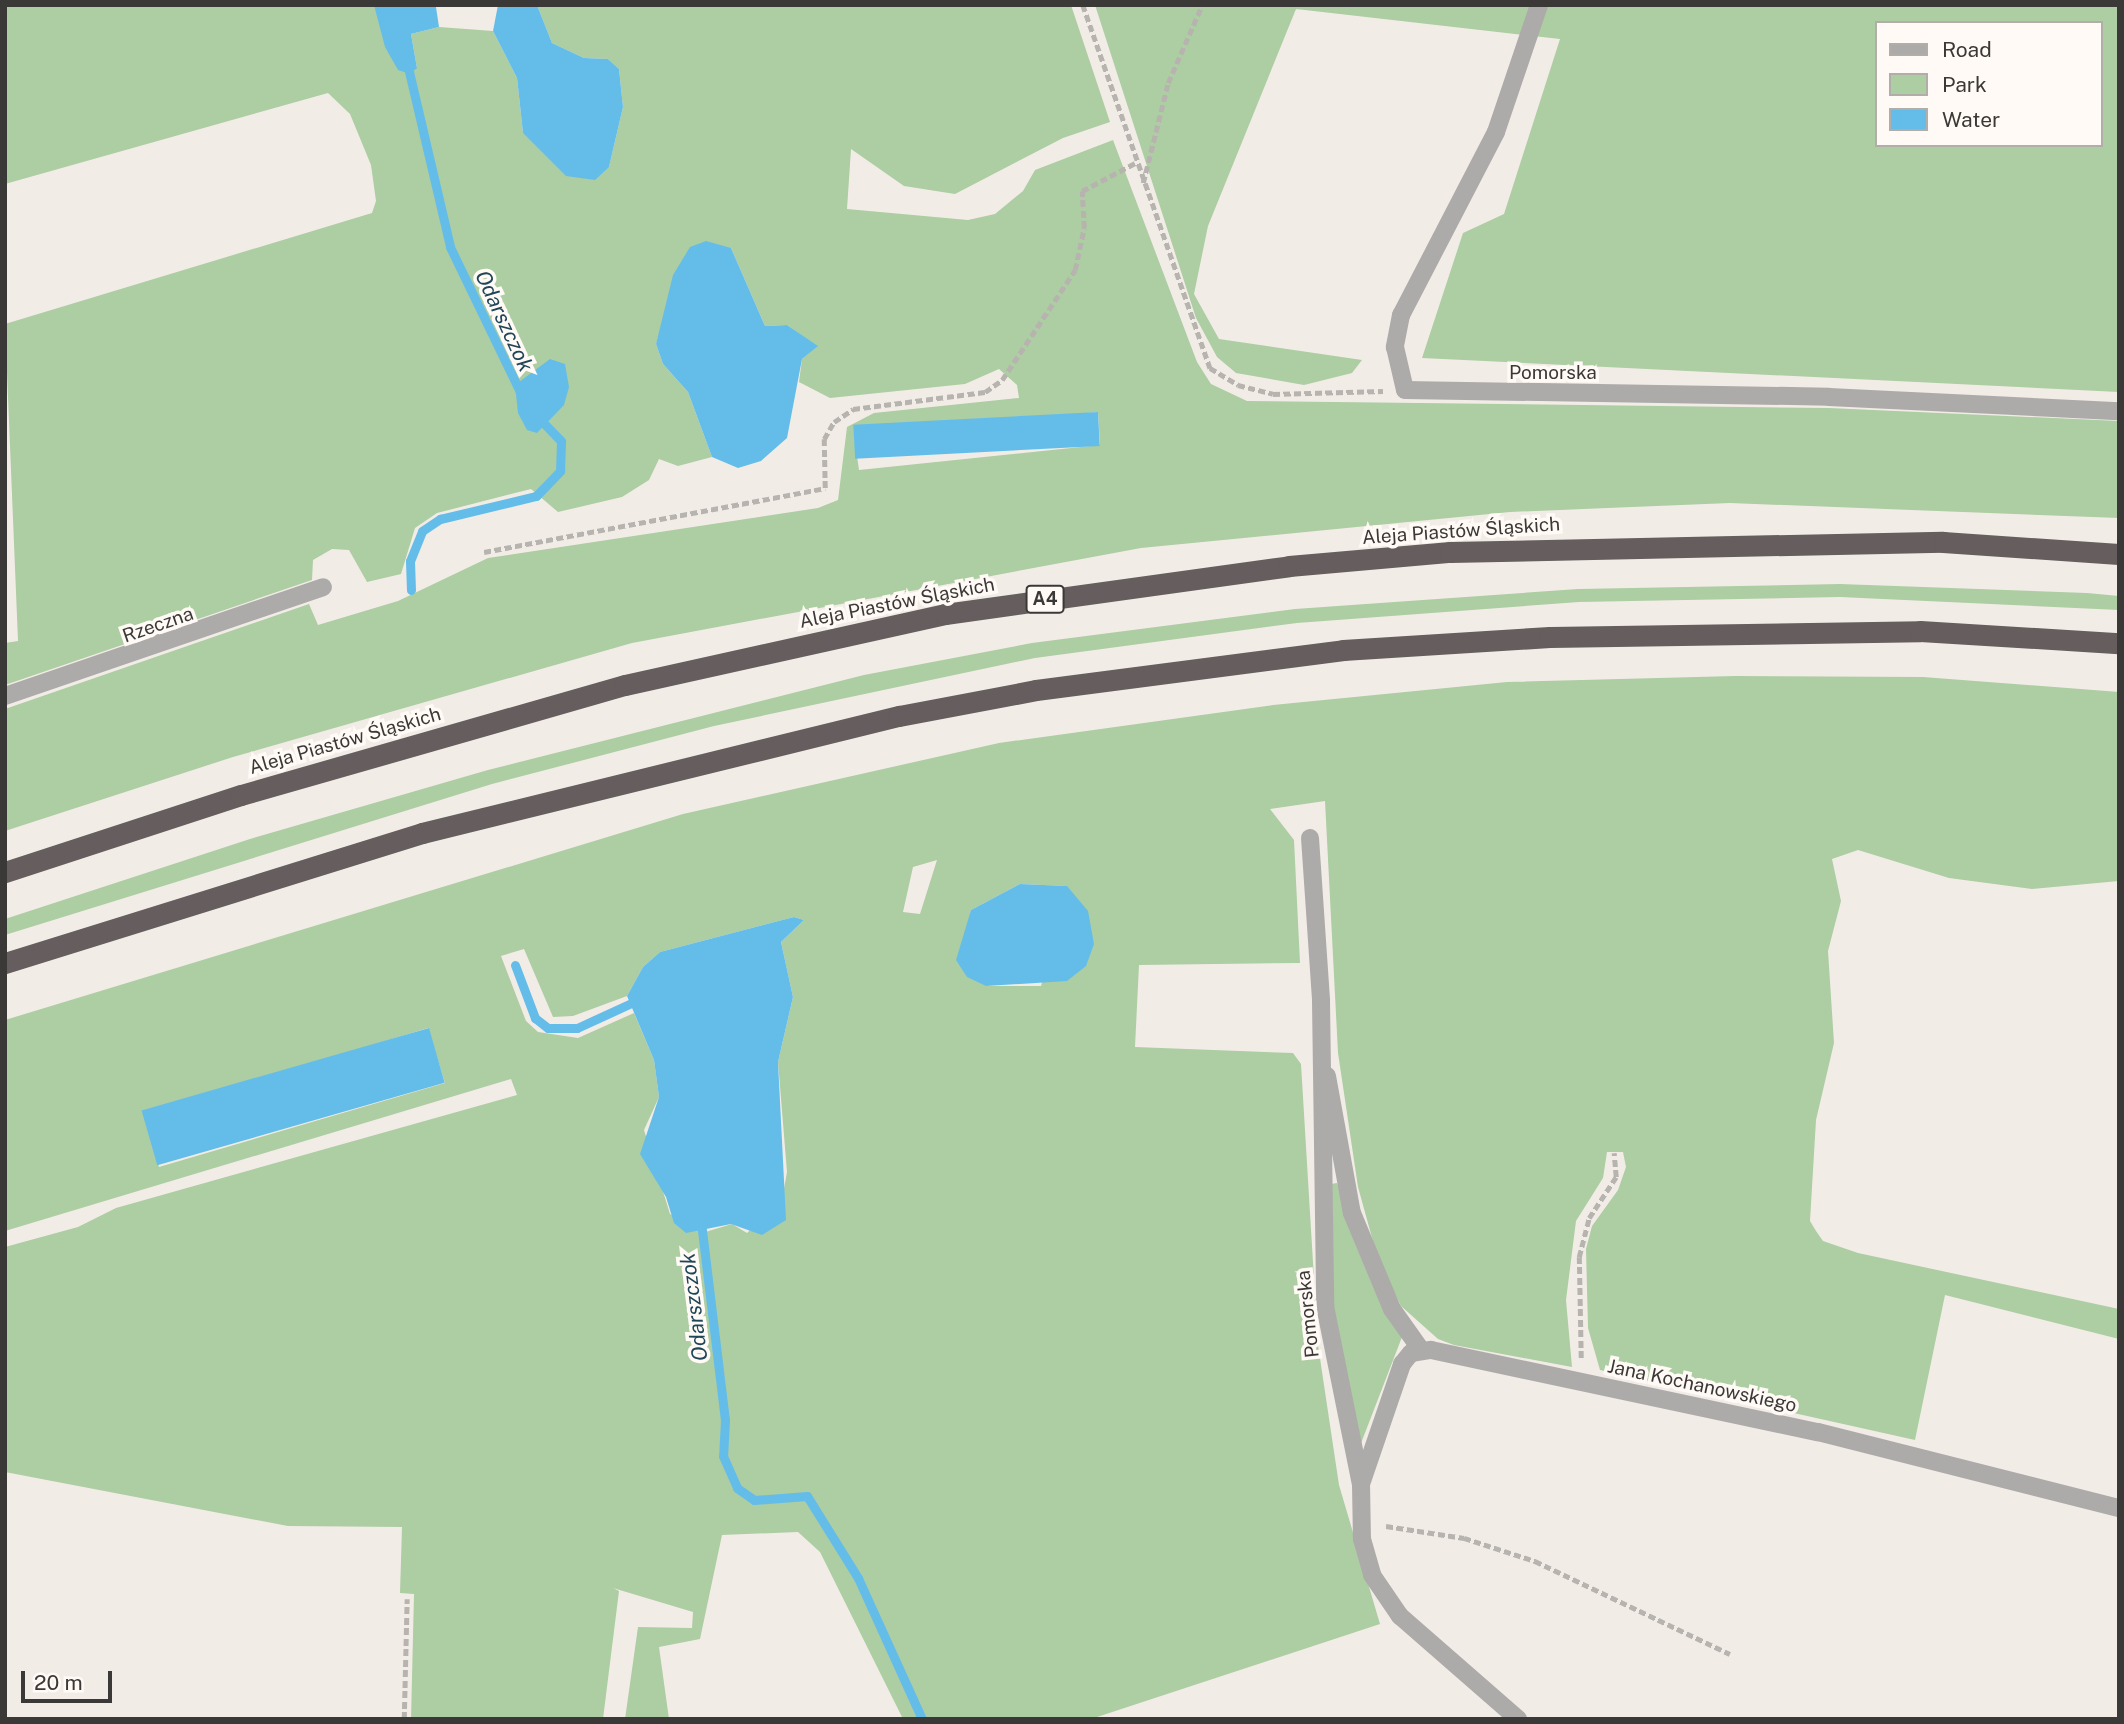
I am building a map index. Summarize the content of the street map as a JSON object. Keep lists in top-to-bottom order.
{
  "streets": {
    "highway": ["Aleja Piastów Śląskich", "A4"],
    "street": ["Pomorska", "Rzeczna", "Jana Kochanowskiego"]
  },
  "water": ["Odarszczok"],
  "legend": ["Road", "Park", "Water"],
  "scale_bar": "20 m"
}
